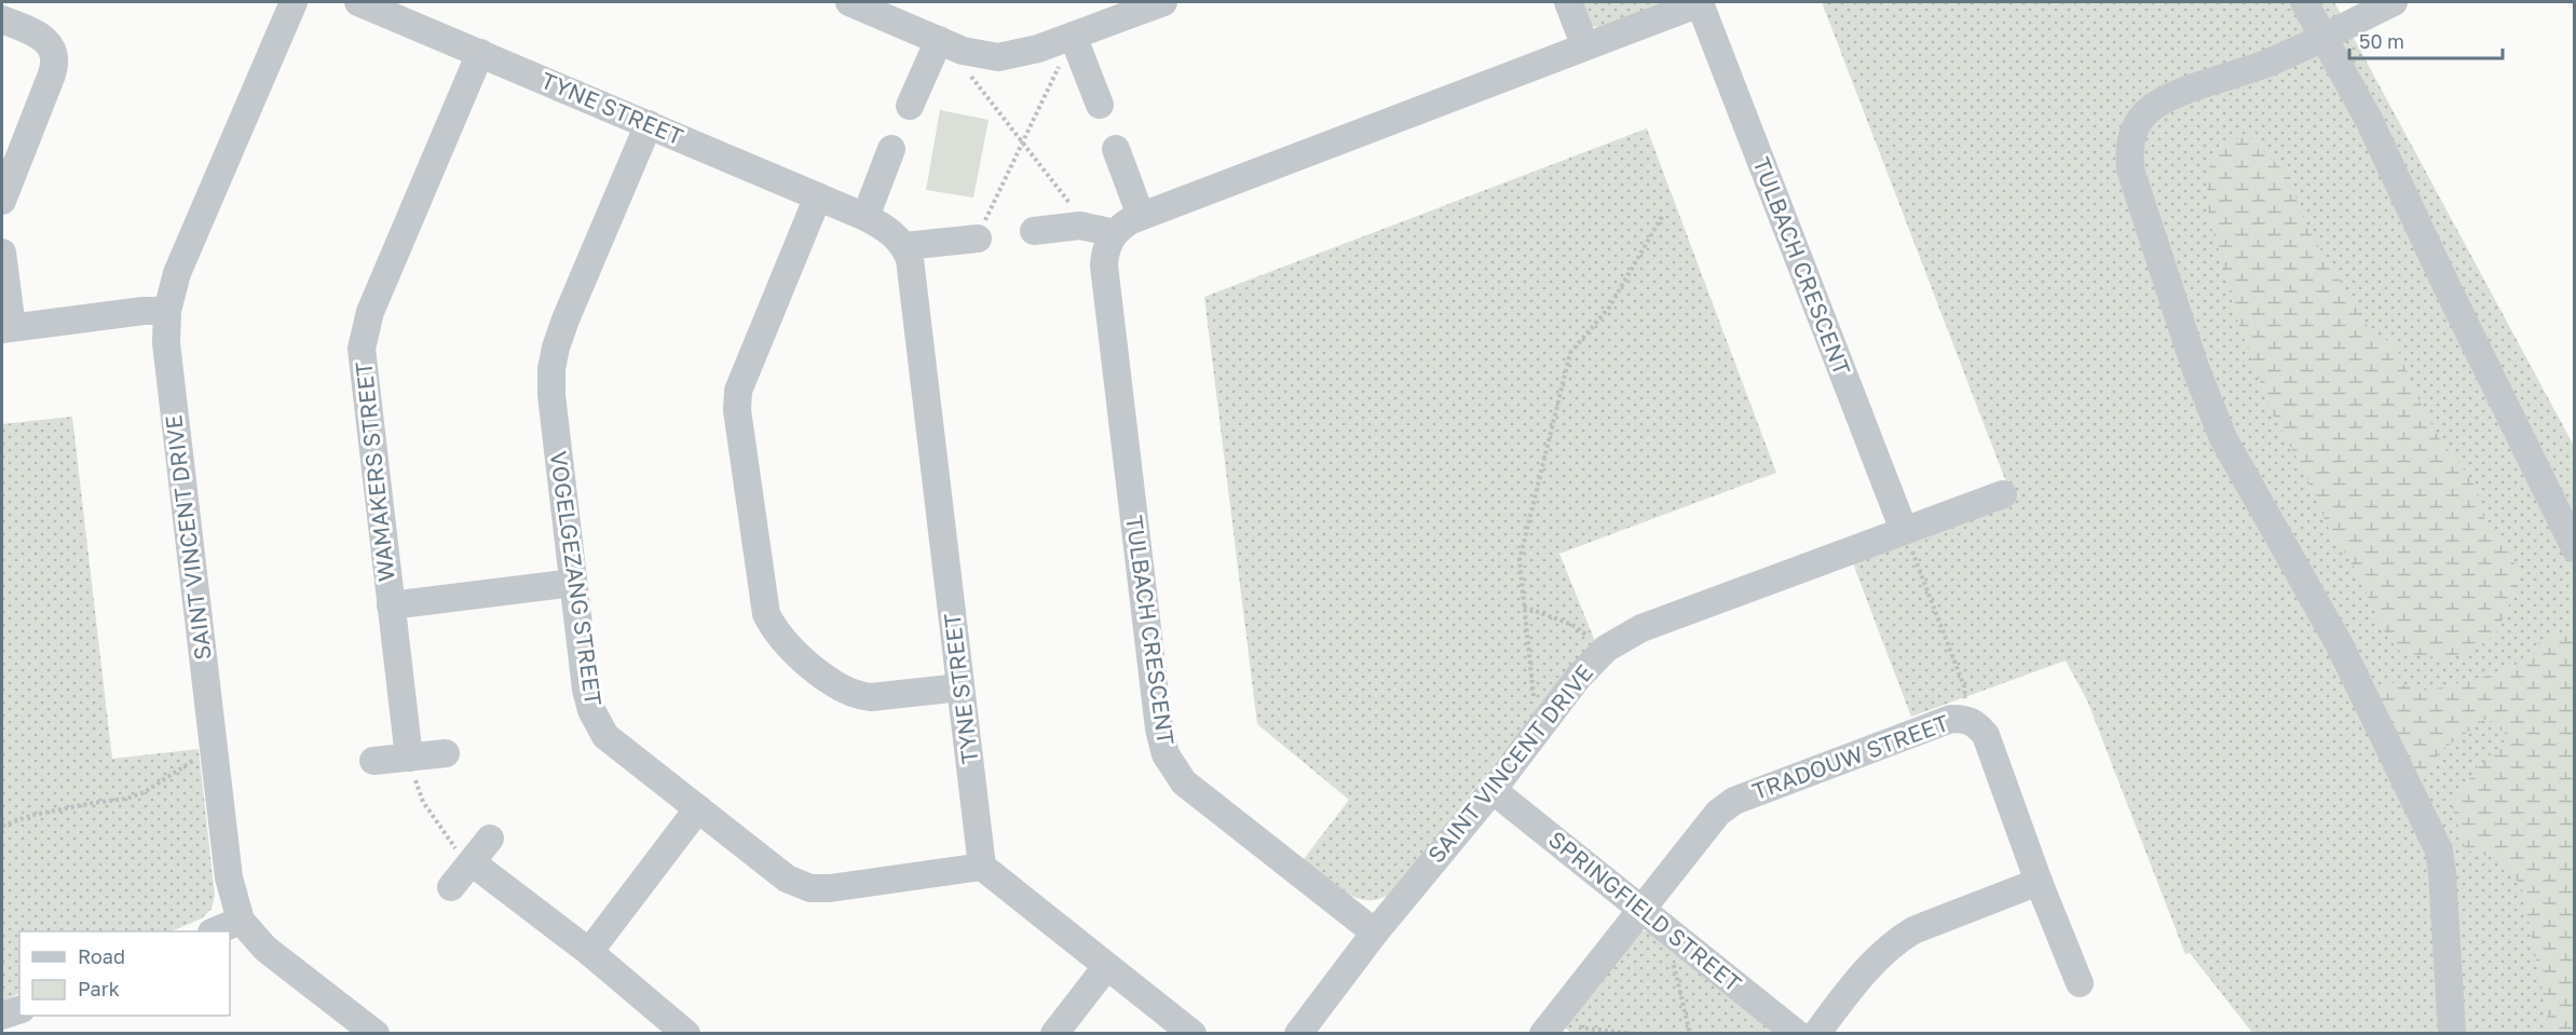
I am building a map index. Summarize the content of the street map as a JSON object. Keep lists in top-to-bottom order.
{
  "streets": {
    "street": [
      "TYNE STREET",
      "TULBACH CRESCENT",
      "WAMAKERS STREET",
      "SAINT VINCENT DRIVE",
      "VOGELGEZANG STREET",
      "TRADOUW STREET",
      "SPRINGFIELD STREET"
    ]
  },
  "crossings": [
    ["TYNE STREET", "WAMAKERS STREET"],
    ["TYNE STREET", "VOGELGEZANG STREET"],
    ["TULBACH CRESCENT", "SAINT VINCENT DRIVE"],
    ["SAINT VINCENT DRIVE", "SPRINGFIELD STREET"],
    ["TRADOUW STREET", "SPRINGFIELD STREET"]
  ],
  "legend": ["Road", "Park"],
  "scale_bar": "50 m"
}
